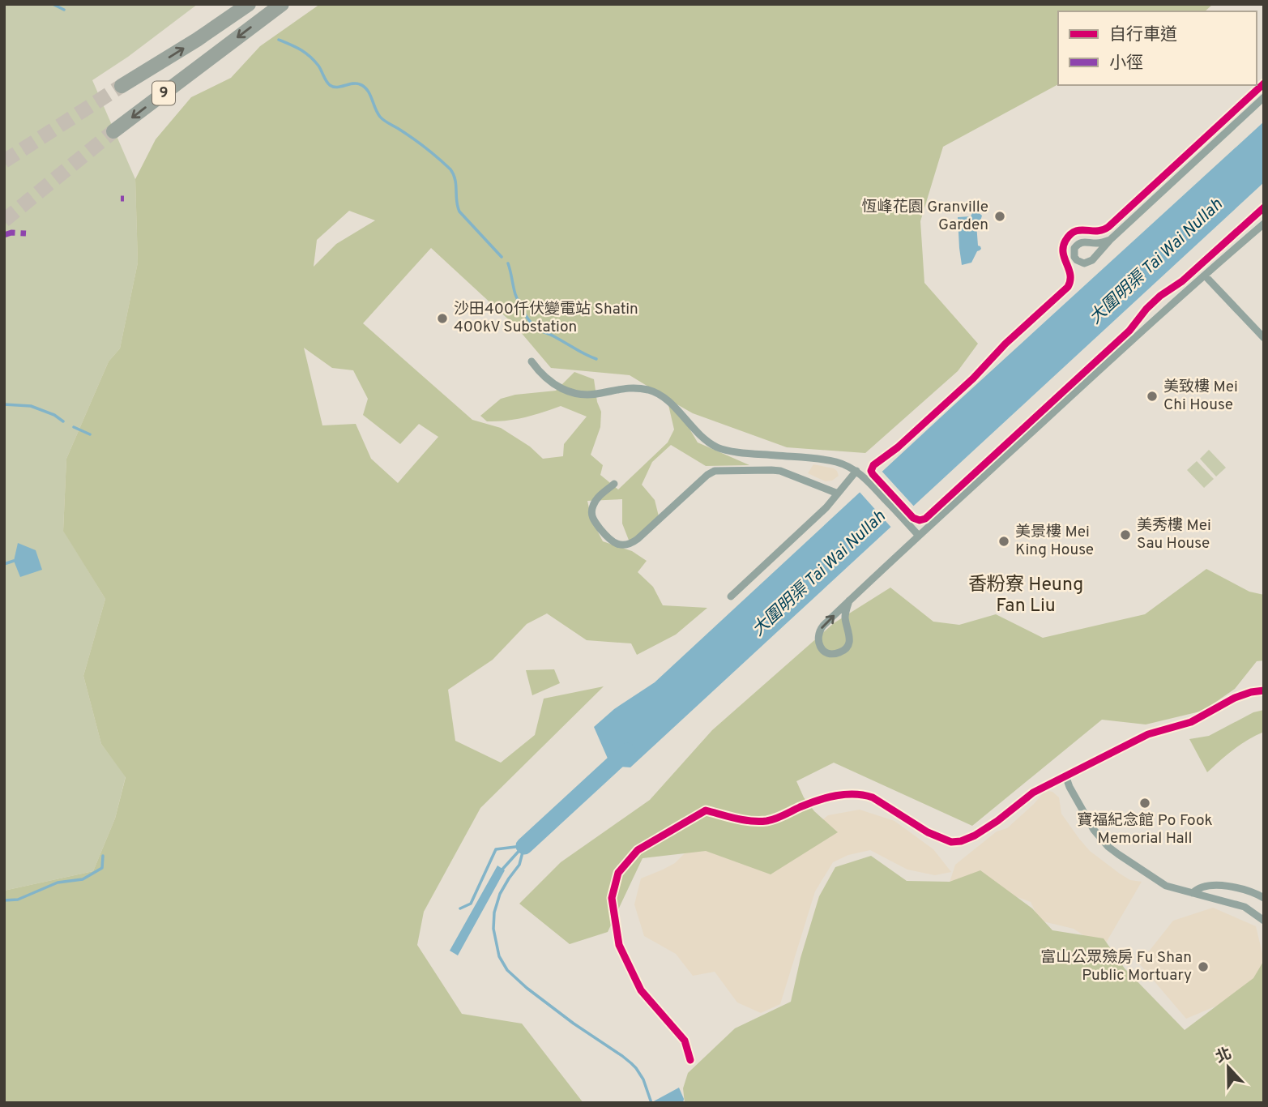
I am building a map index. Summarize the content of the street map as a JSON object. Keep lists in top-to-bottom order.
{
  "streets": {
    "highway": ["9"]
  },
  "districts": ["香粉寮 Heung Fan Liu"],
  "water": ["大圍明渠 Tai Wai Nullah"],
  "places": [
    "恆峰花園 Granville Garden",
    "沙田400仟伏變電站 Shatin 400kV Substation",
    "美致樓 Mei Chi House",
    "美秀樓 Mei Sau House",
    "美景樓 Mei King House",
    "寶福紀念館 Po Fook Memorial Hall",
    "富山公眾殮房 Fu Shan Public Mortuary"
  ],
  "legend": ["自行車道", "小徑"],
  "north": "top"
}
